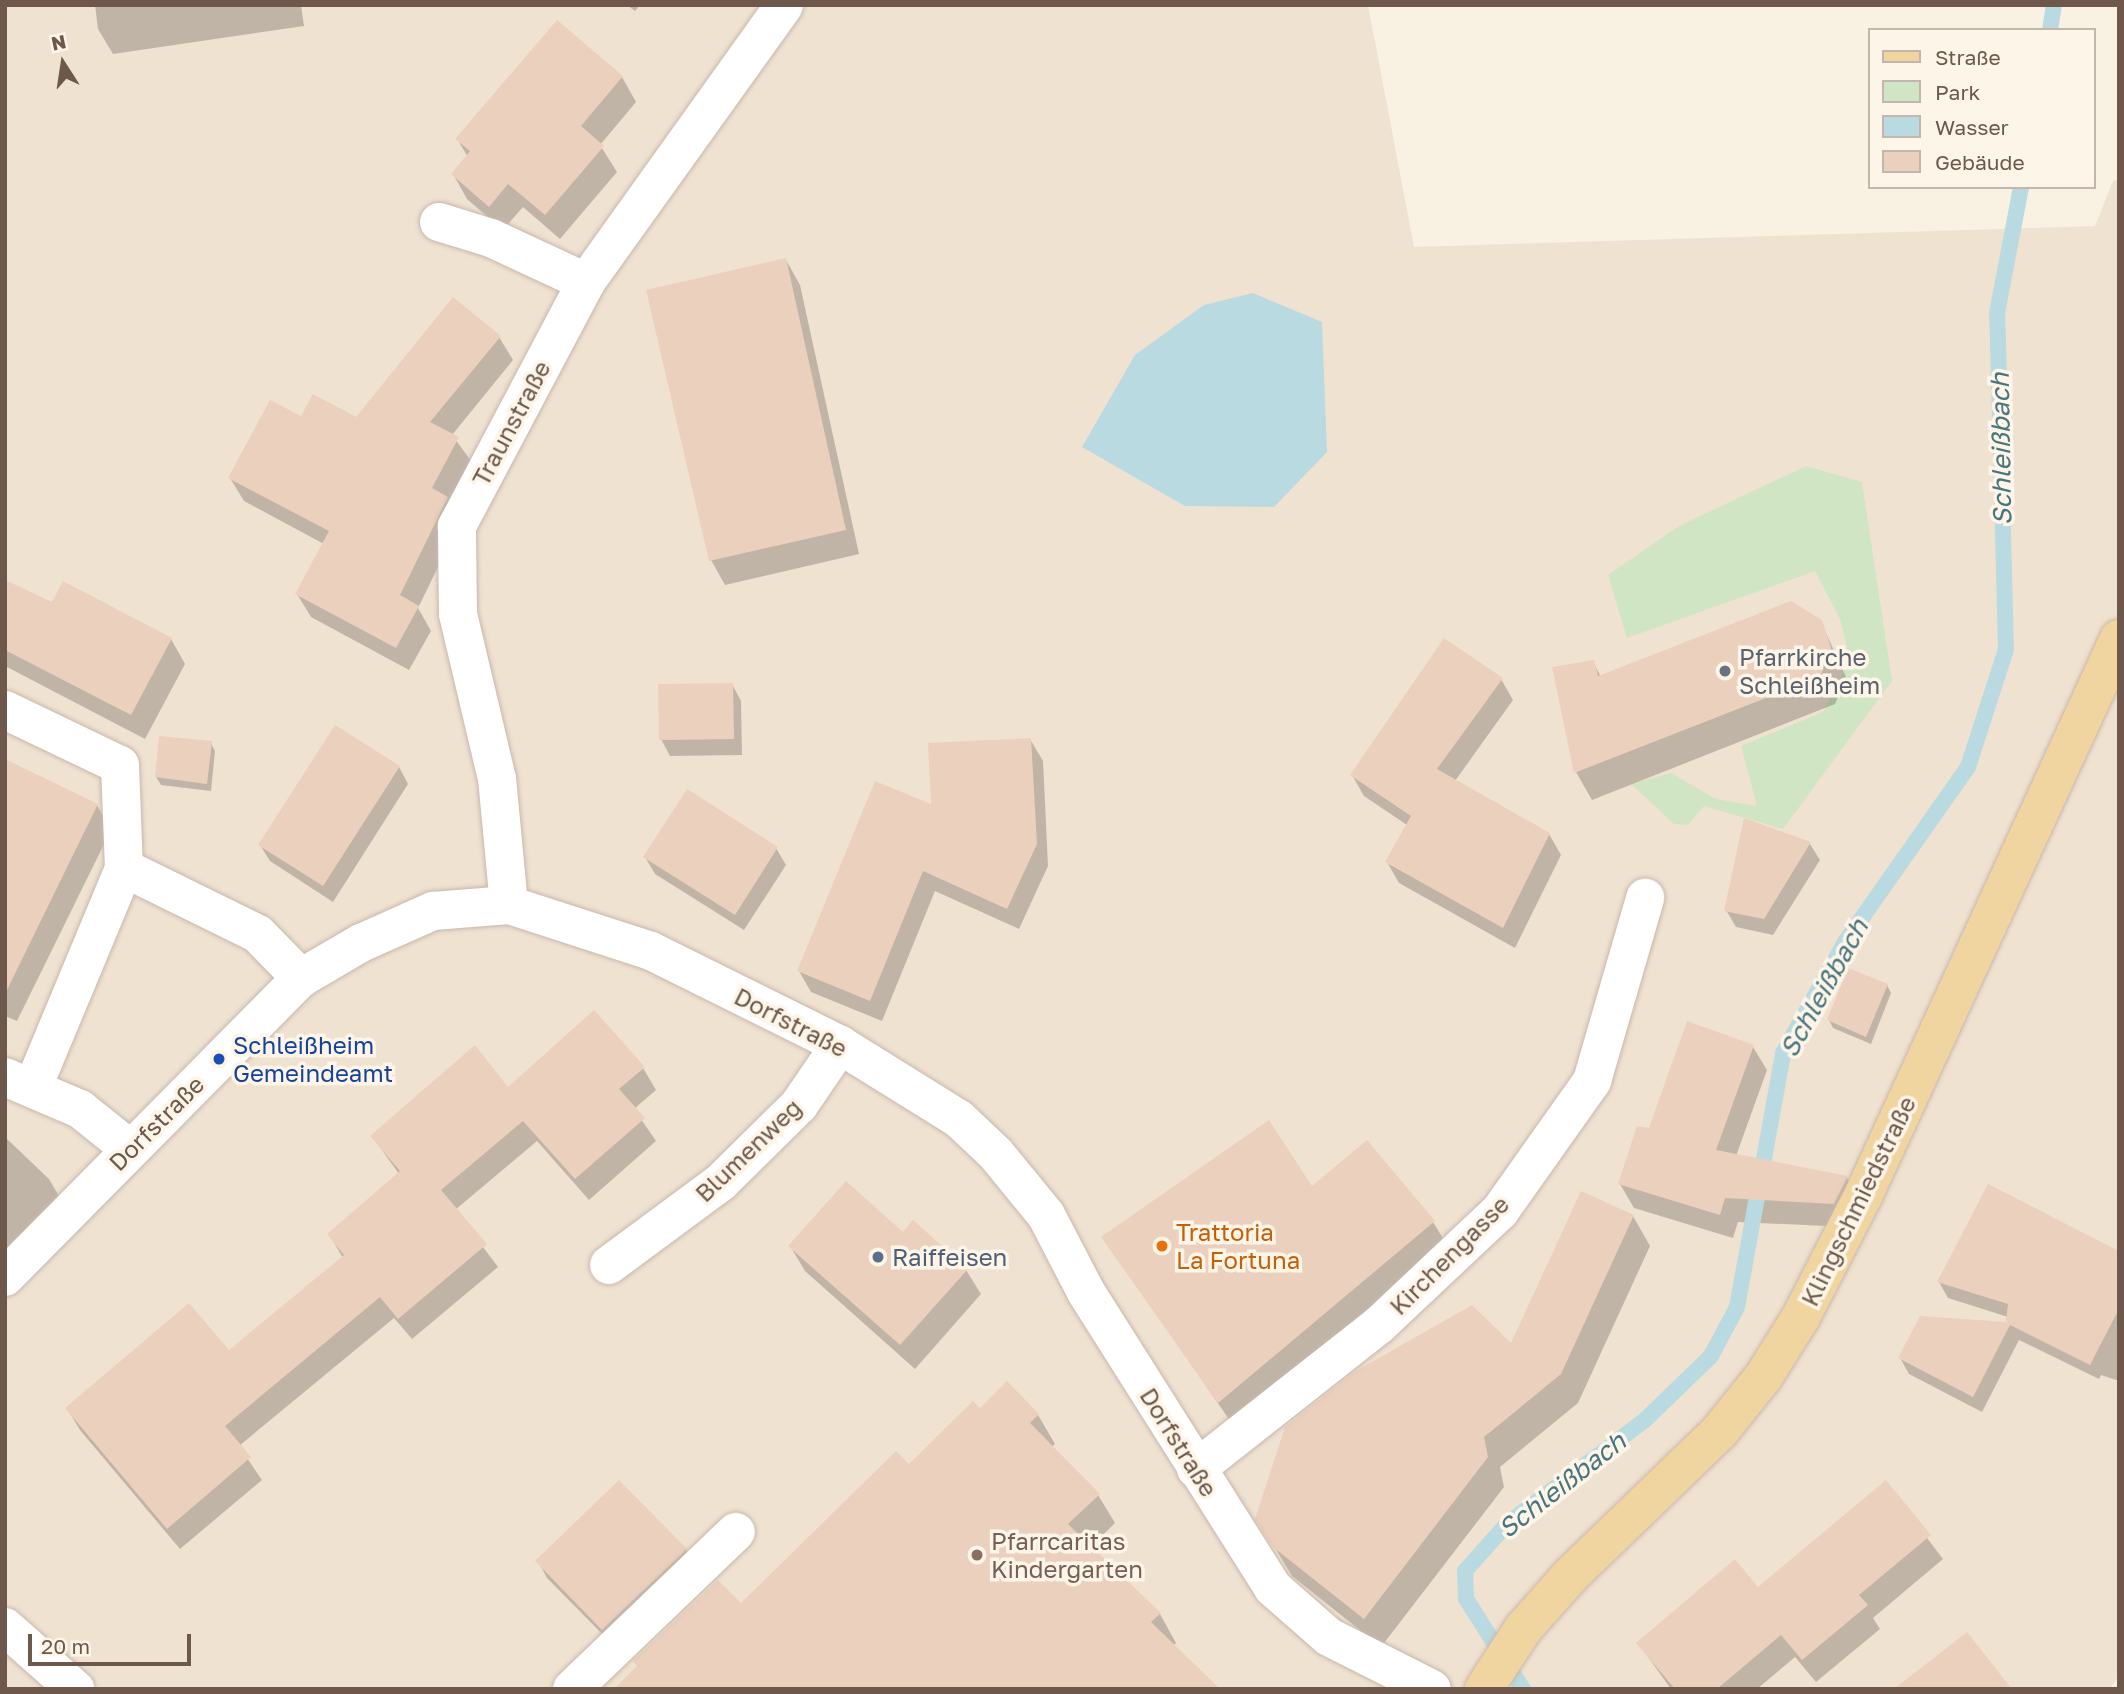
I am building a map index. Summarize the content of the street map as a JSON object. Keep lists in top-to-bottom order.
{
  "streets": {
    "main road": ["Klingschmiedstraße"],
    "street": [
      "Traunstraße",
      "Dorfstraße",
      "Blumenweg",
      "Kirchengasse"
    ]
  },
  "crossings": [
    ["Traunstraße", "Dorfstraße"],
    ["Dorfstraße", "Blumenweg"],
    ["Dorfstraße", "Kirchengasse"]
  ],
  "water": ["Schleißbach"],
  "places": [
    "Pfarrkirche Schleißheim",
    "Schleißheim Gemeindeamt",
    "Trattoria La Fortuna",
    "Raiffeisen",
    "Pfarrcaritas Kindergarten"
  ],
  "legend": [
    "Straße",
    "Park",
    "Wasser",
    "Gebäude"
  ],
  "scale_bar": "20 m",
  "north": "top"
}
